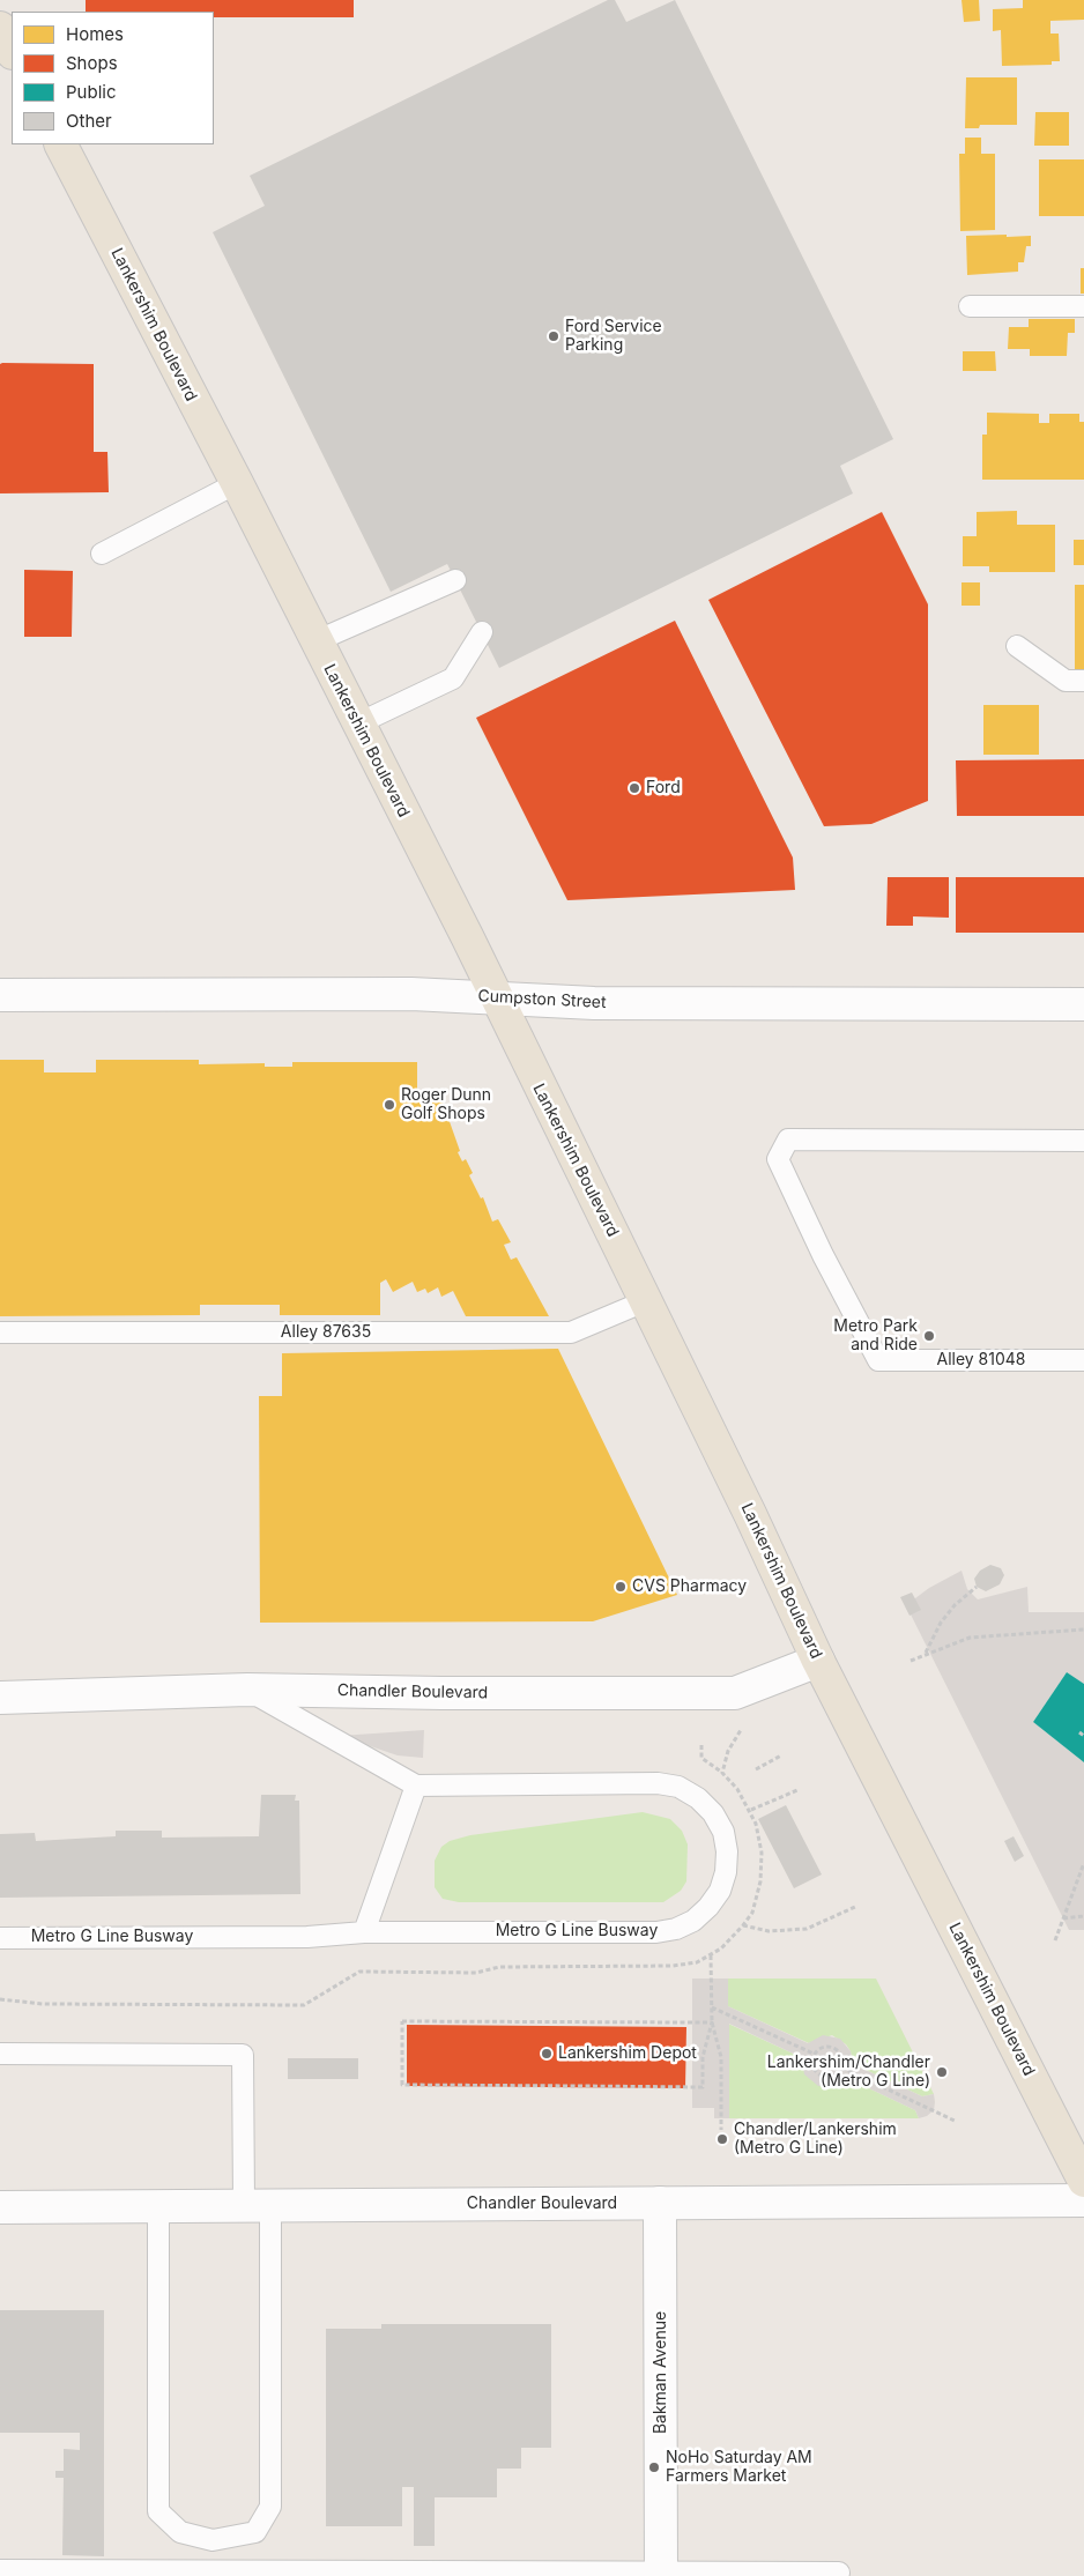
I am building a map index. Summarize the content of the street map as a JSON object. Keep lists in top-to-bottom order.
{
  "streets": {
    "main road": ["Lankershim Boulevard"],
    "street": ["Cumpston Street", "Chandler Boulevard", "Bakman Avenue"],
    "lane": ["Alley 87635", "Alley 81048", "Metro G Line Busway"]
  },
  "crossings": [
    ["Lankershim Boulevard", "Cumpston Street"],
    ["Lankershim Boulevard", "Alley 87635"],
    ["Lankershim Boulevard", "Chandler Boulevard"],
    ["Chandler Boulevard", "Bakman Avenue"]
  ],
  "places": [
    "Ford Service Parking",
    "Ford",
    "Roger Dunn Golf Shops",
    "Metro Park and Ride",
    "CVS Pharmacy",
    "Lankershim Depot",
    "Lankershim/Chandler (Metro G Line)",
    "Chandler/Lankershim (Metro G Line)",
    "NoHo Saturday AM Farmers Market"
  ],
  "legend": [
    "Homes",
    "Shops",
    "Public",
    "Other"
  ]
}
